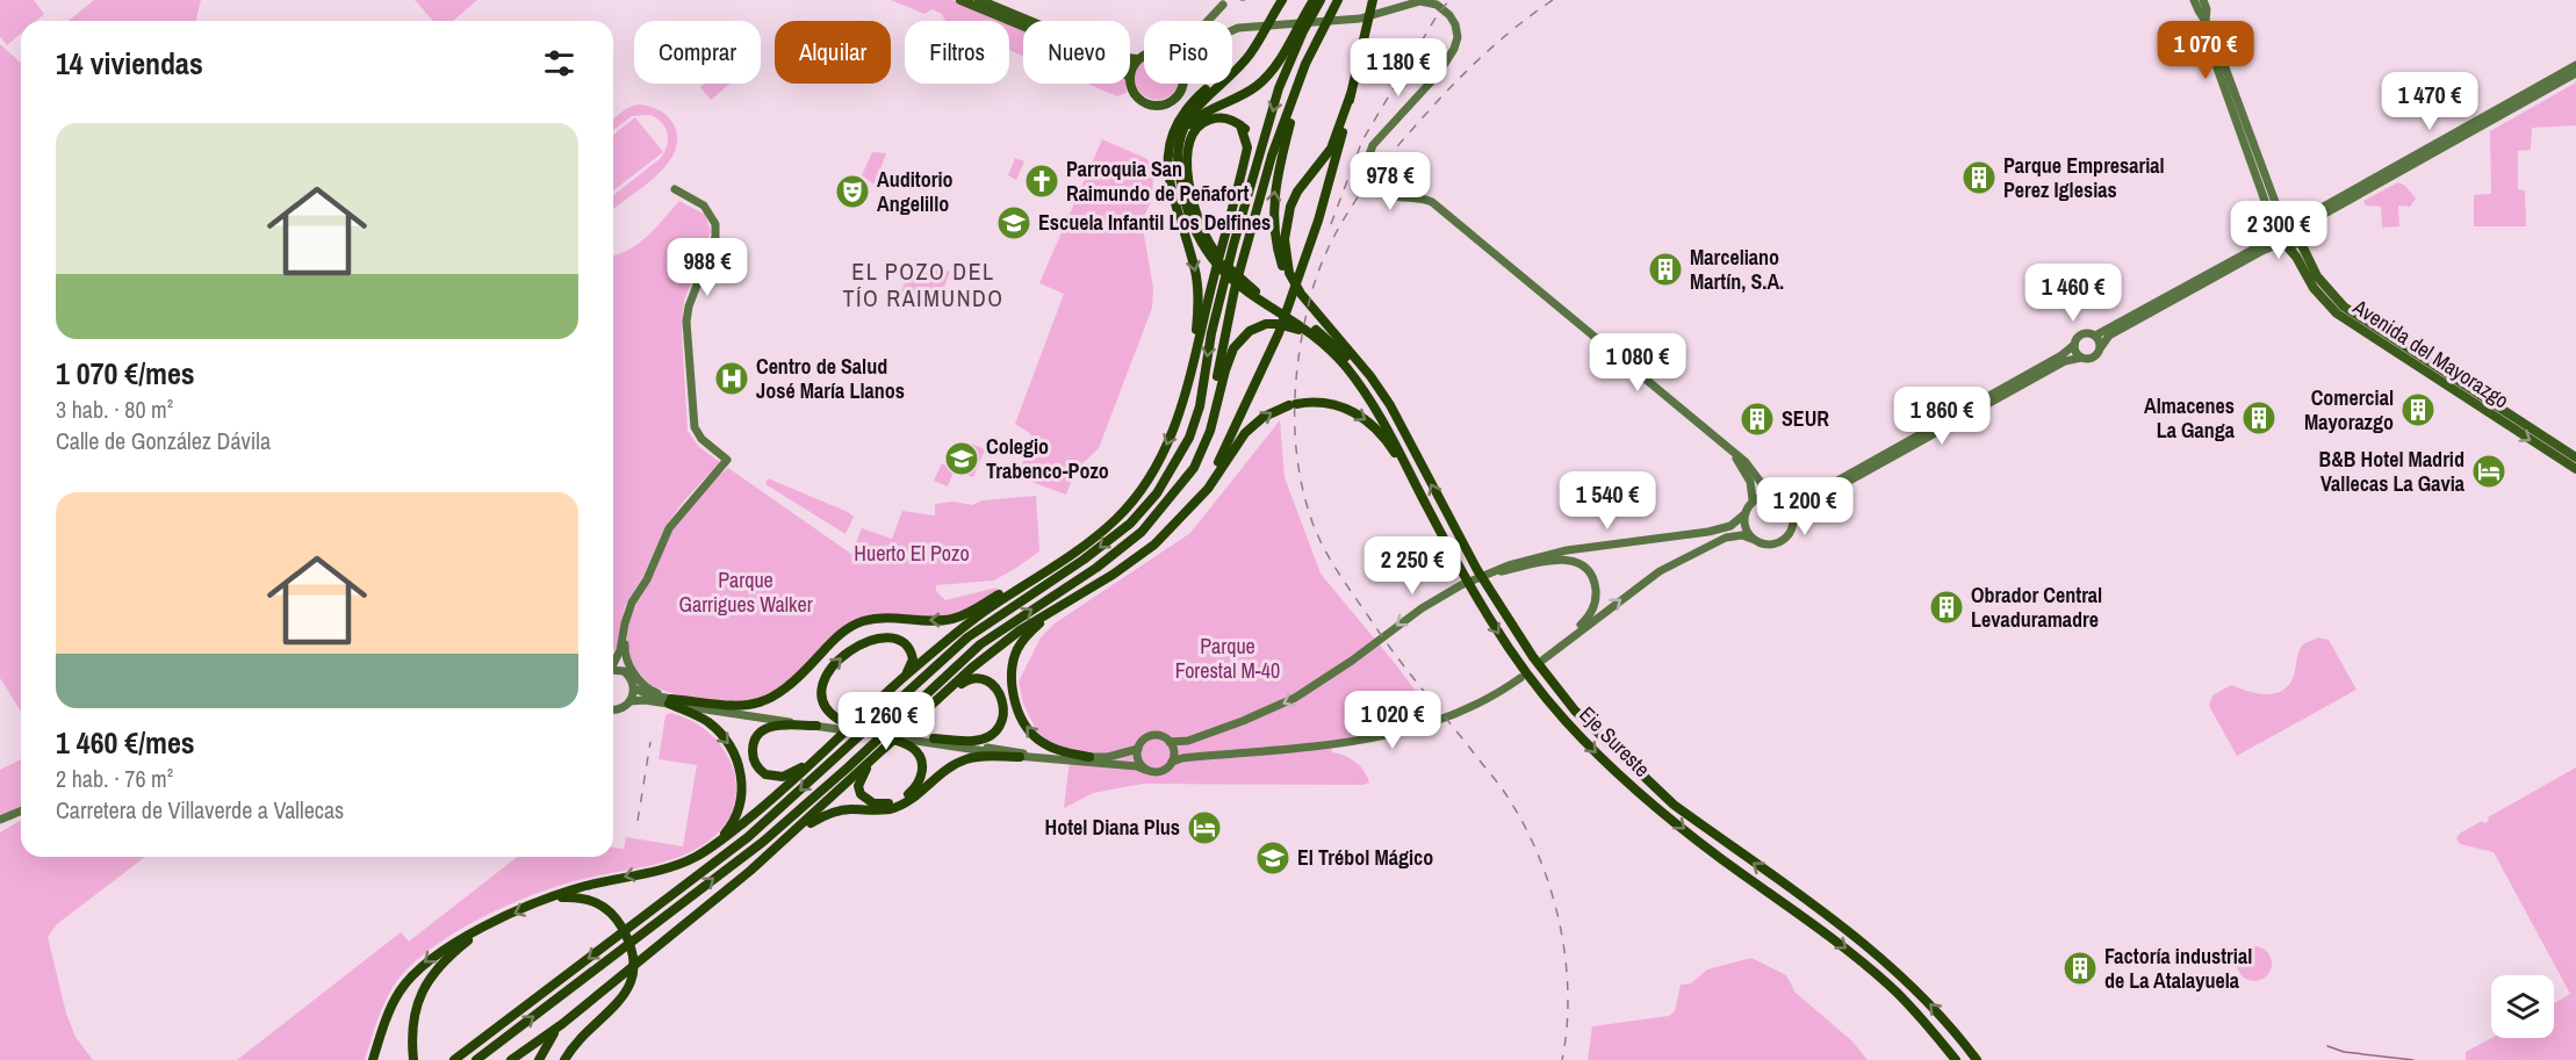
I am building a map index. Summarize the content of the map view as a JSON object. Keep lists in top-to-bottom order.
{
  "streets": {
    "highway": ["Eje Sureste"],
    "main road": ["Avenida del Mayorazgo"]
  },
  "districts": ["EL POZO DEL TÍO RAIMUNDO"],
  "parks": ["Huerto El Pozo", "Parque Garrigues Walker", "Parque Forestal M-40"],
  "places": {
    "building": [
      "Parque Empresarial Perez Iglesias",
      "Marceliano Martín, S.A.",
      "Comercial Mayorazgo",
      "Almacenes La Ganga",
      "SEUR",
      "Obrador Central Levaduramadre",
      "Factoría industrial de La Atalayuela"
    ],
    "church": ["Parroquia San Raimundo de Peñafort"],
    "theatre": ["Auditorio Angelillo"],
    "school or university": ["Escuela Infantil Los Delfines", "Colegio Trabenco-Pozo", "El Trébol Mágico"],
    "hospital": ["Centro de Salud José María Llanos"],
    "hotel": ["B&B Hotel Madrid Vallecas La Gavia", "Hotel Diana Plus"]
  },
  "page": {
    "price": [
      "1 070 €",
      "1 180 €",
      "1 470 €",
      "978 €",
      "2 300 €",
      "988 €",
      "1 460 €",
      "1 080 €",
      "1 860 €",
      "1 540 €",
      "1 200 €",
      "2 250 €",
      "1 020 €",
      "1 260 €"
    ],
    "chip": [
      "Comprar",
      "Alquilar",
      "Filtros",
      "Nuevo",
      "Piso"
    ],
    "heading": "14 viviendas",
    "list": [
      {
        "name": "1 070 €/mes",
        "note": "3 hab. · 80 m² · Calle de González Dávila"
      },
      {
        "name": "1 460 €/mes",
        "note": "2 hab. · 76 m² · Carretera de Villaverde a Vallecas"
      }
    ]
  }
}
